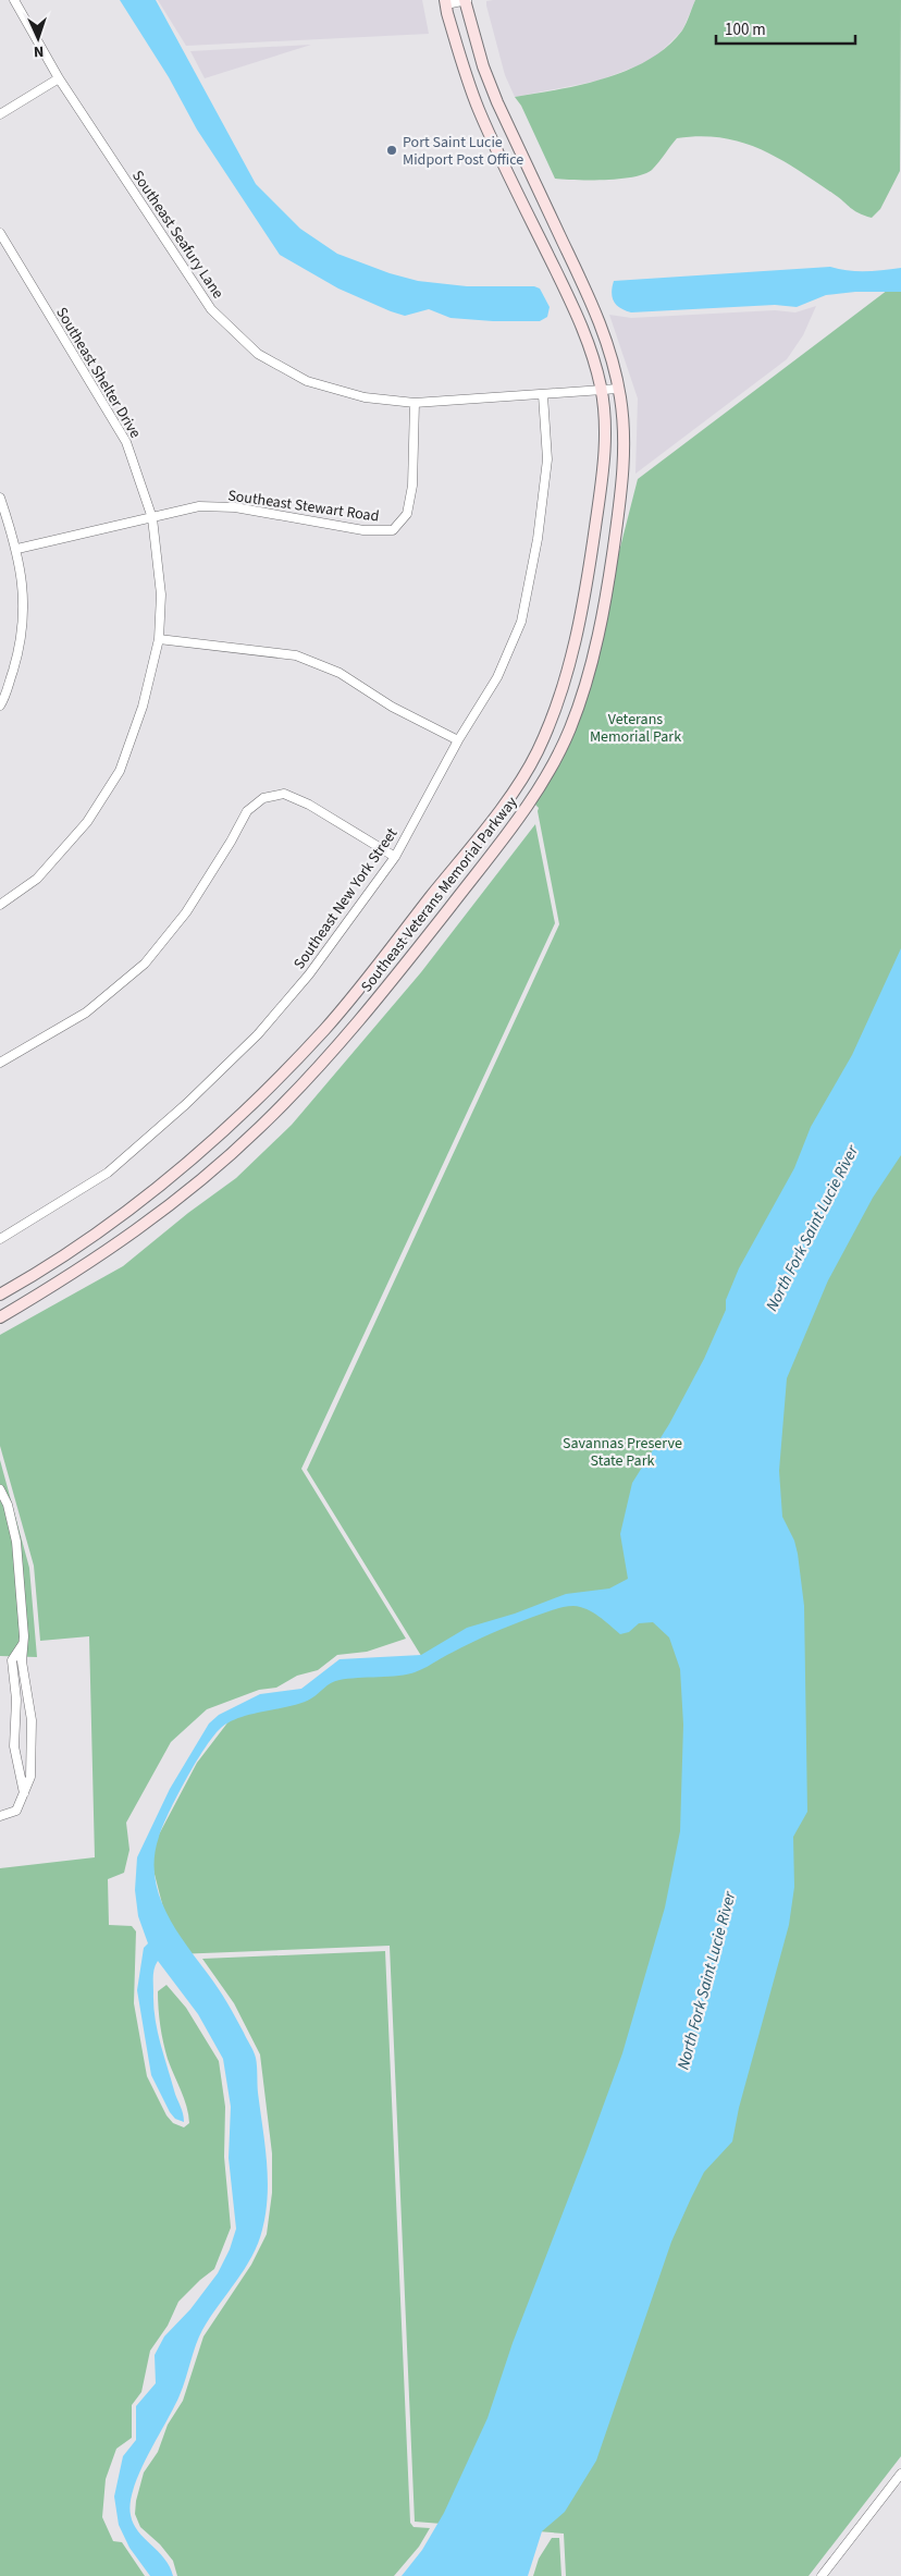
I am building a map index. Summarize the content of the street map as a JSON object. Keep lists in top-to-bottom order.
{
  "streets": {
    "main road": ["Southeast Veterans Memorial Parkway"],
    "street": [
      "Southeast Seafury Lane",
      "Southeast Shelter Drive",
      "Southeast Stewart Road",
      "Southeast New York Street"
    ]
  },
  "crossings": [
    ["Southeast Seafury Lane", "Southeast Stewart Road"],
    ["Southeast Seafury Lane", "Southeast Veterans Memorial Parkway"],
    ["Southeast Seafury Lane", "Southeast New York Street"],
    ["Southeast Shelter Drive", "Southeast Stewart Road"]
  ],
  "water": ["North Fork Saint Lucie River"],
  "parks": ["Veterans Memorial Park", "Savannas Preserve State Park"],
  "places": ["Port Saint Lucie Midport Post Office"],
  "scale_bar": "100 m",
  "north": "bottom"
}
